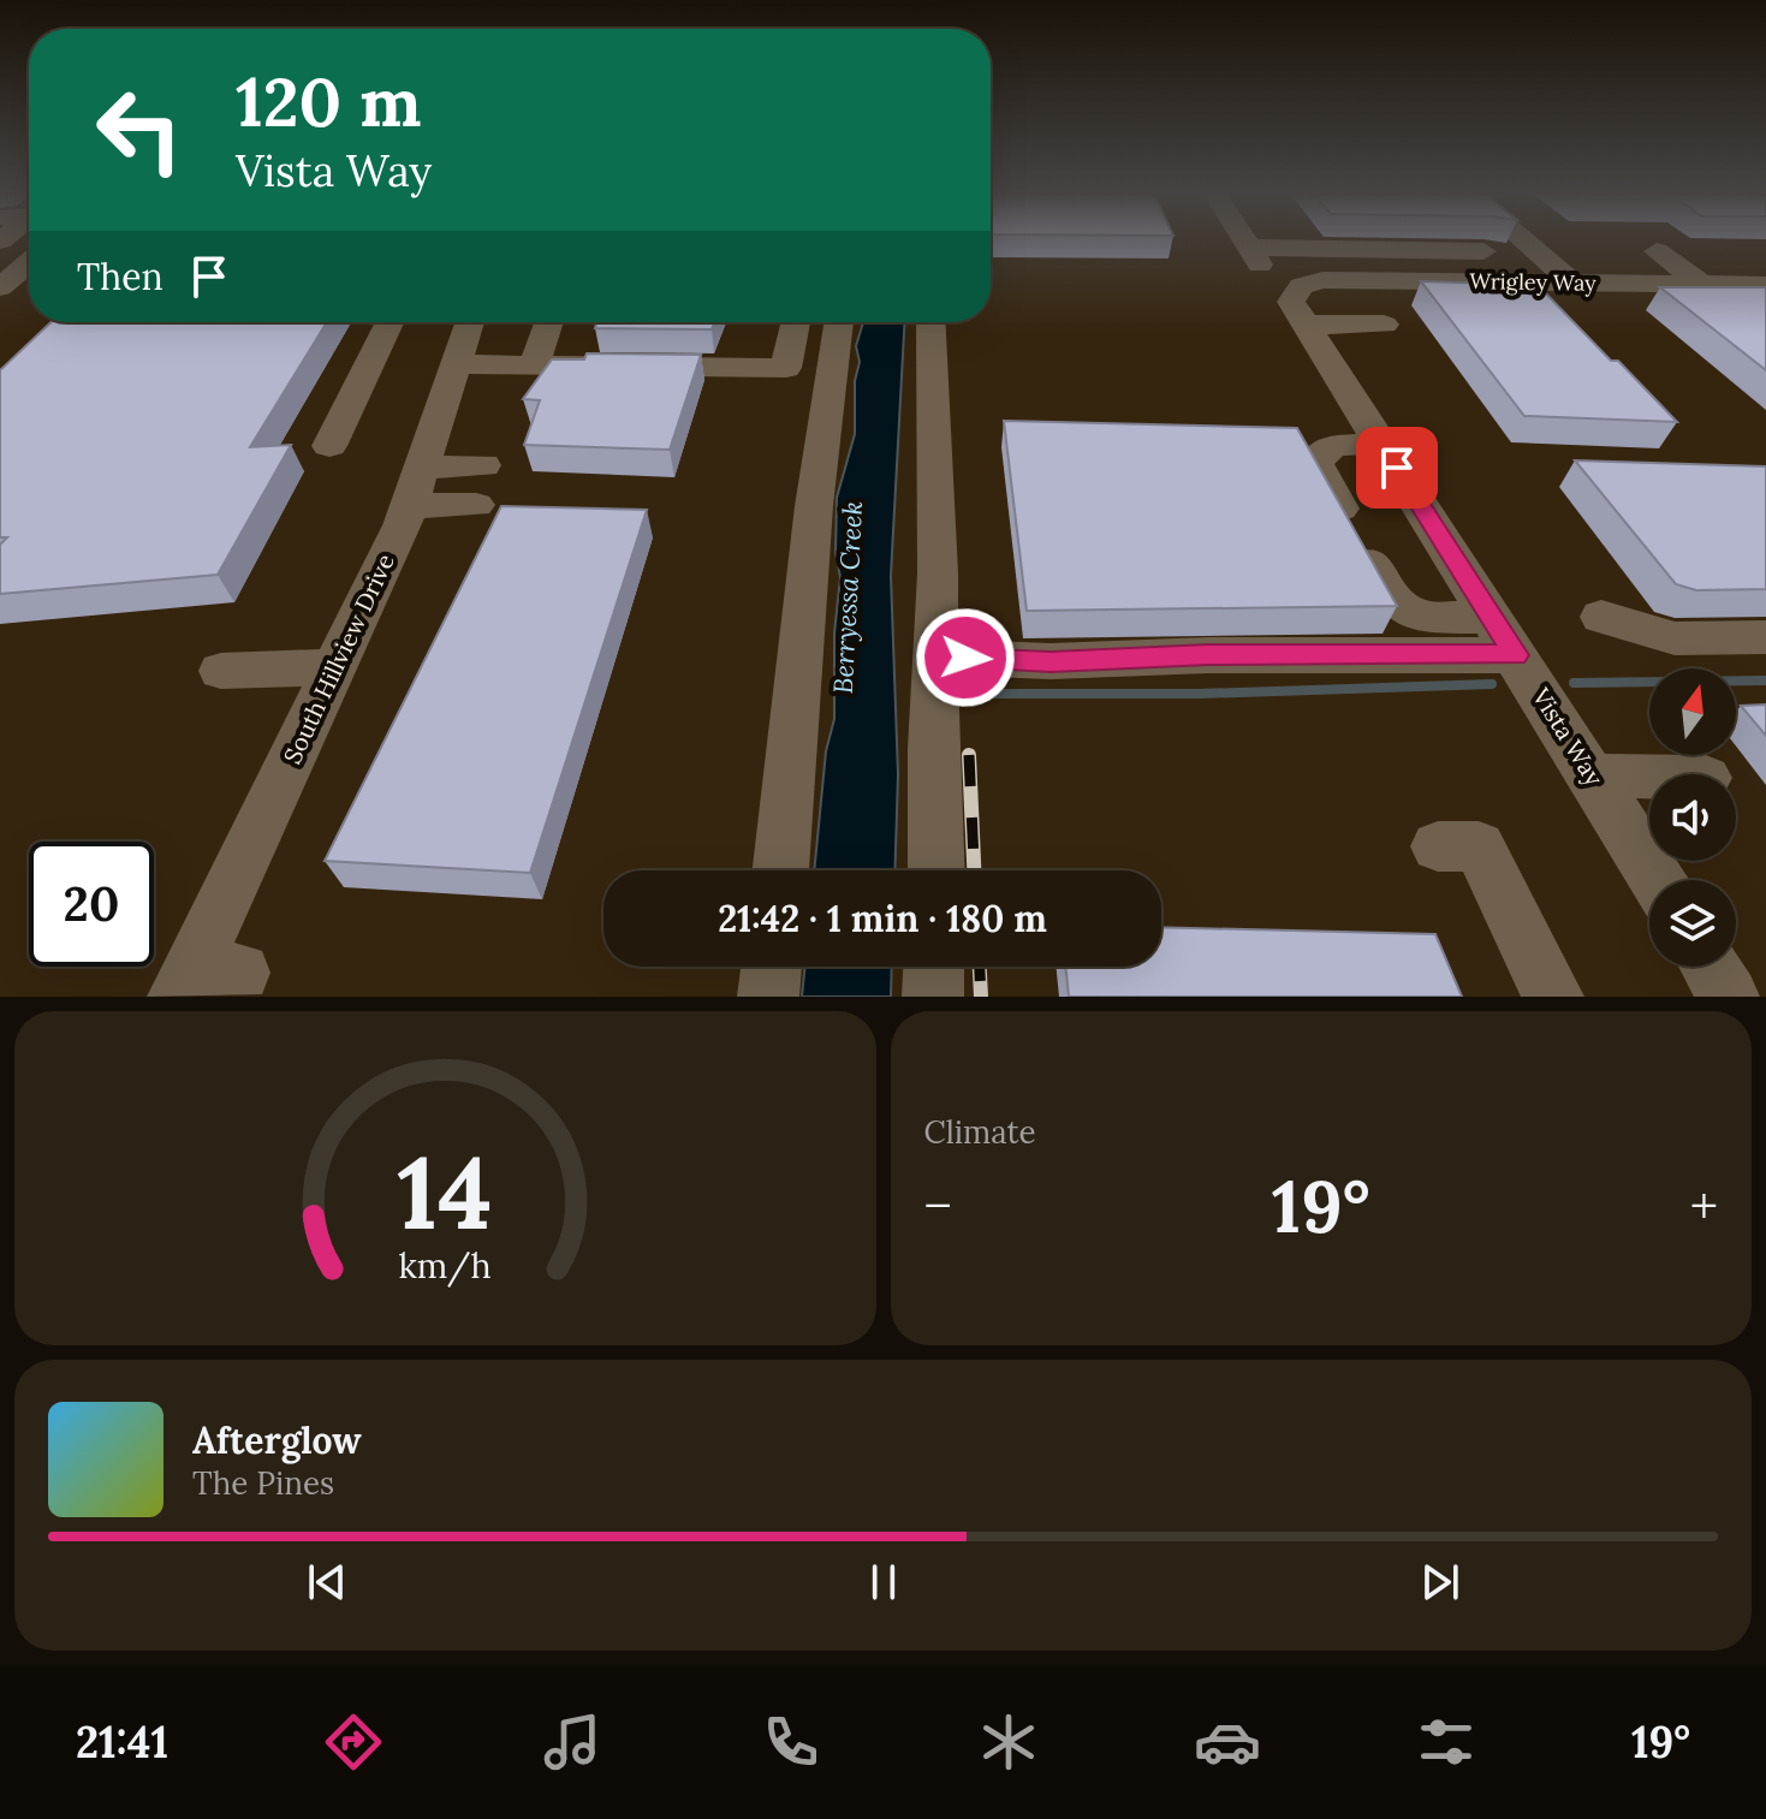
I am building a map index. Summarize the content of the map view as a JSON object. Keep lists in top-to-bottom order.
{
  "streets": {
    "street": ["Wrigley Way", "South Hillview Drive", "Vista Way"]
  },
  "crossings": [
    ["Wrigley Way", "Vista Way"]
  ],
  "water": ["Berryessa Creek"],
  "north": "top",
  "page": {
    "turn": ["120 m", "Vista Way"],
    "then": "Then",
    "limit": "20",
    "trip": "21:42 · 1 min · 180 m",
    "tile": "Climate",
    "heat": ["−", "19°", "+"],
    "song": ["Afterglow", "The Pines"],
    "tabs": ["21:41", "19°"],
    "gauge": ["14", "km/h"]
  }
}
